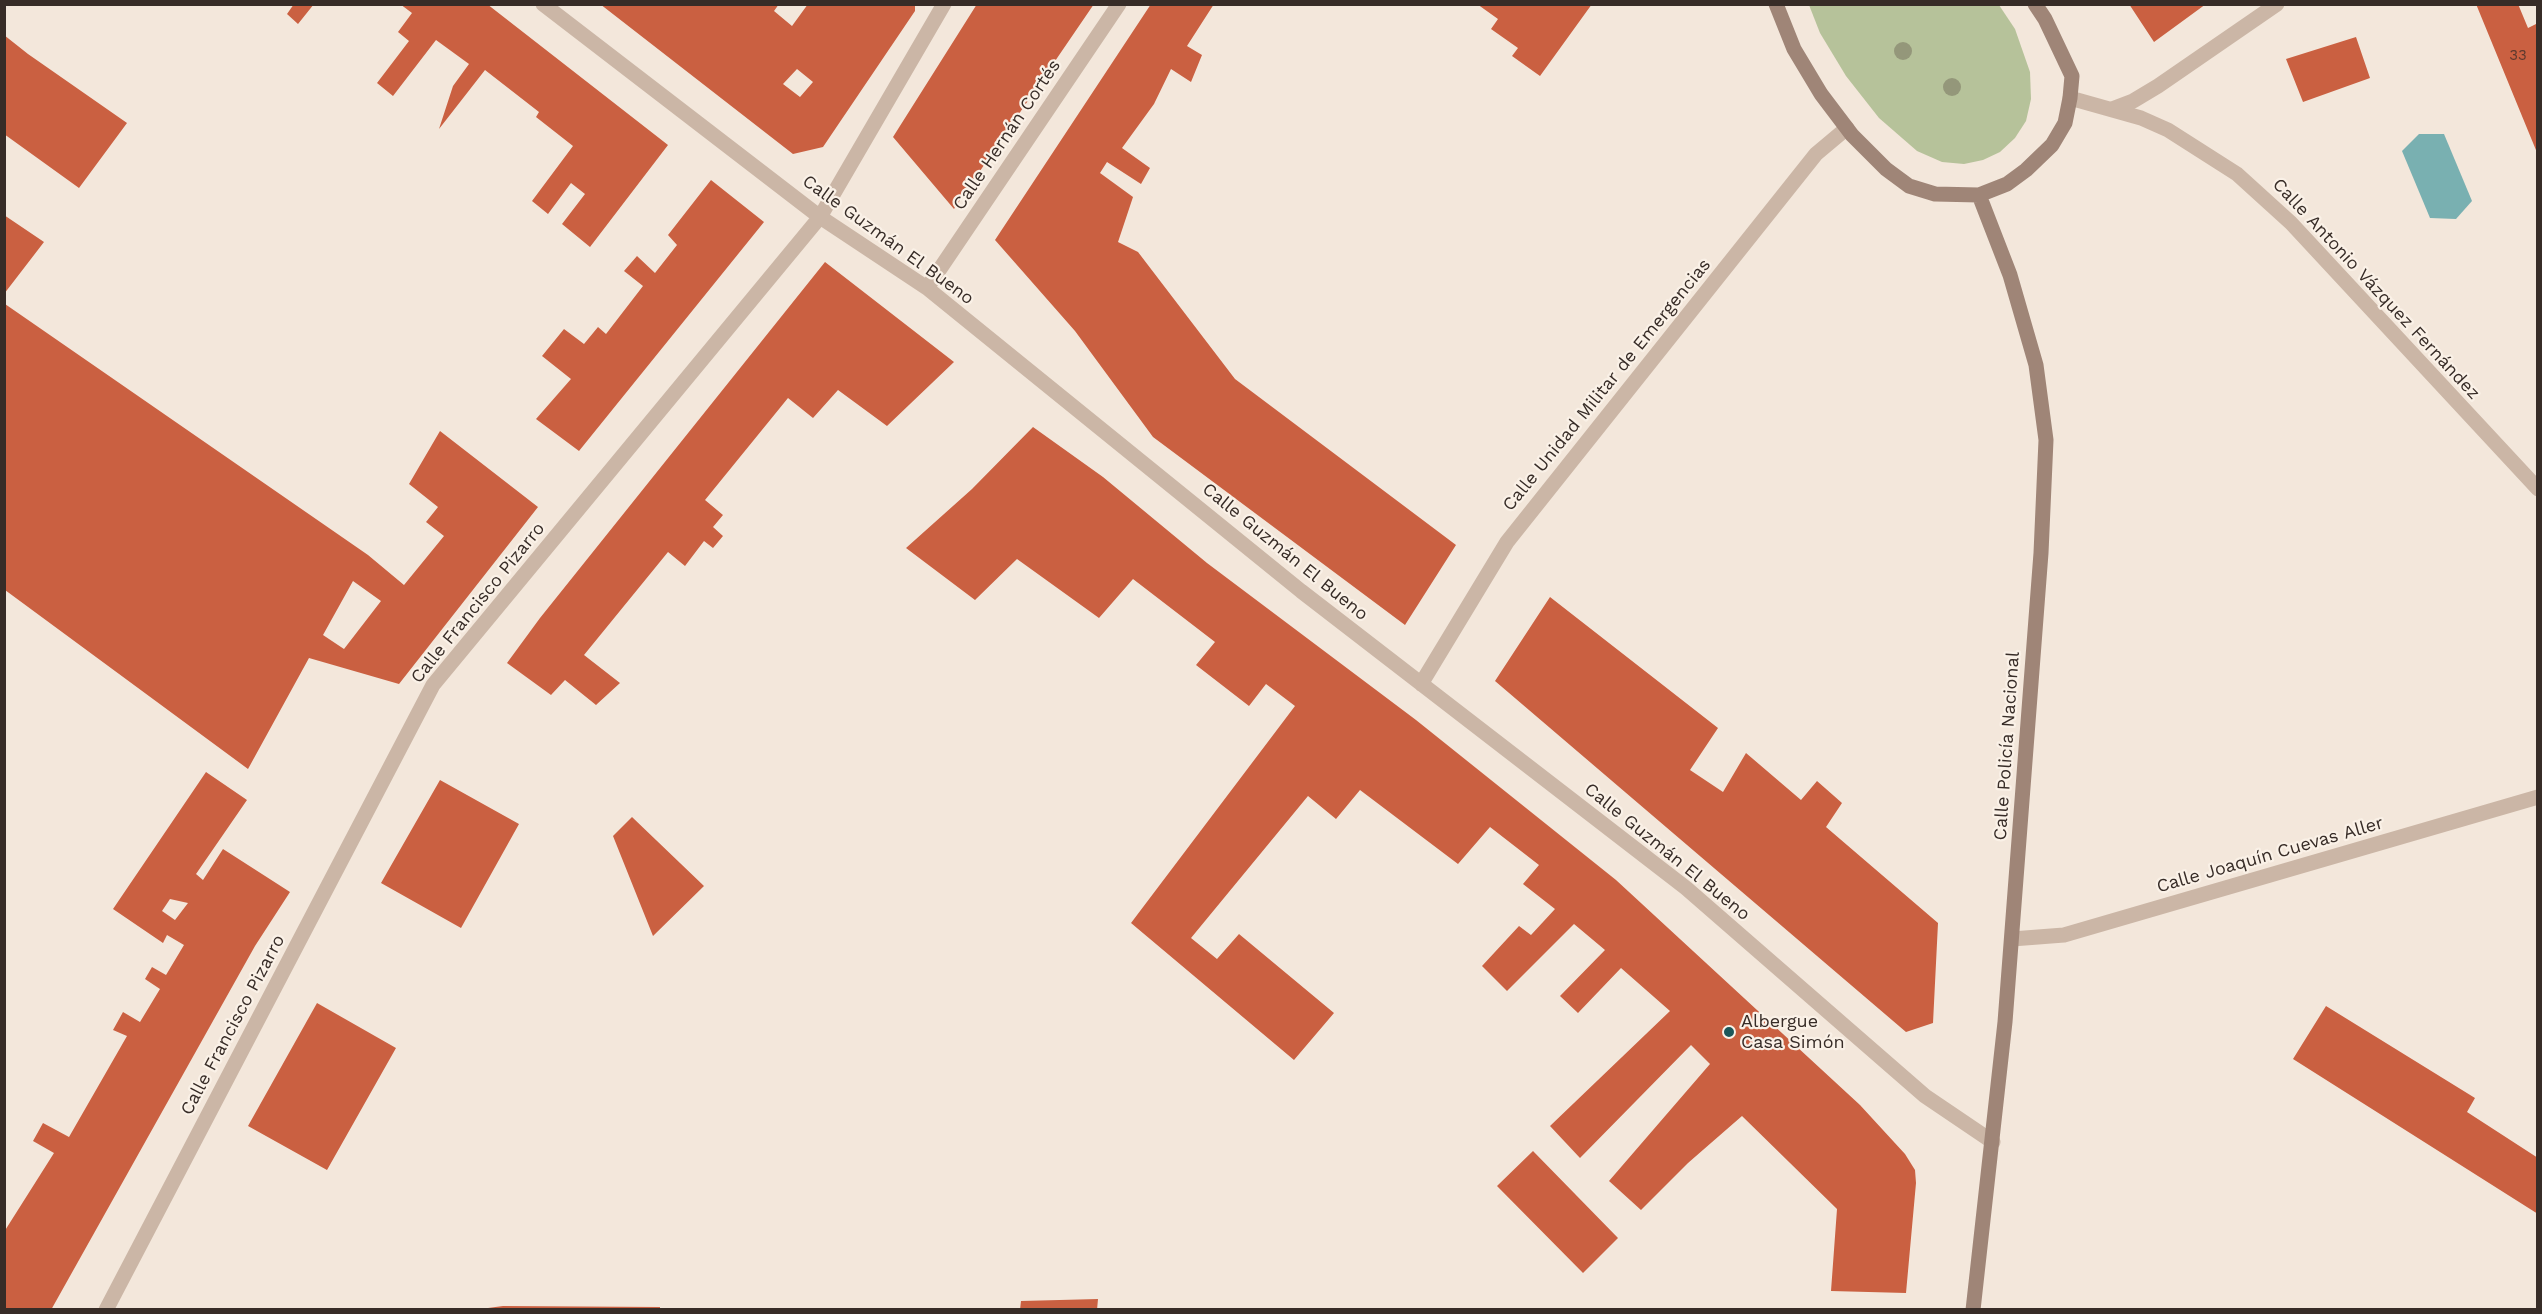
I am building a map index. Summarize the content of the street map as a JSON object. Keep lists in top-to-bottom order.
{
  "streets": {
    "main road": ["Calle Policía Nacional"],
    "street": [
      "Calle Hernán Cortés",
      "Calle Guzmán El Bueno",
      "Calle Antonio Vázquez Fernández",
      "Calle Unidad Militar de Emergencias",
      "Calle Francisco Pizarro",
      "Calle Joaquín Cuevas Aller"
    ]
  },
  "crossings": [
    ["Calle Hernán Cortés", "Calle Guzmán El Bueno"],
    ["Calle Guzmán El Bueno", "Calle Unidad Militar de Emergencias"],
    ["Calle Guzmán El Bueno", "Calle Francisco Pizarro"],
    ["Calle Guzmán El Bueno", "Calle Policía Nacional"],
    ["Calle Policía Nacional", "Calle Joaquín Cuevas Aller"]
  ],
  "places": ["Albergue Casa Simón"],
  "house_numbers": ["33"]
}
